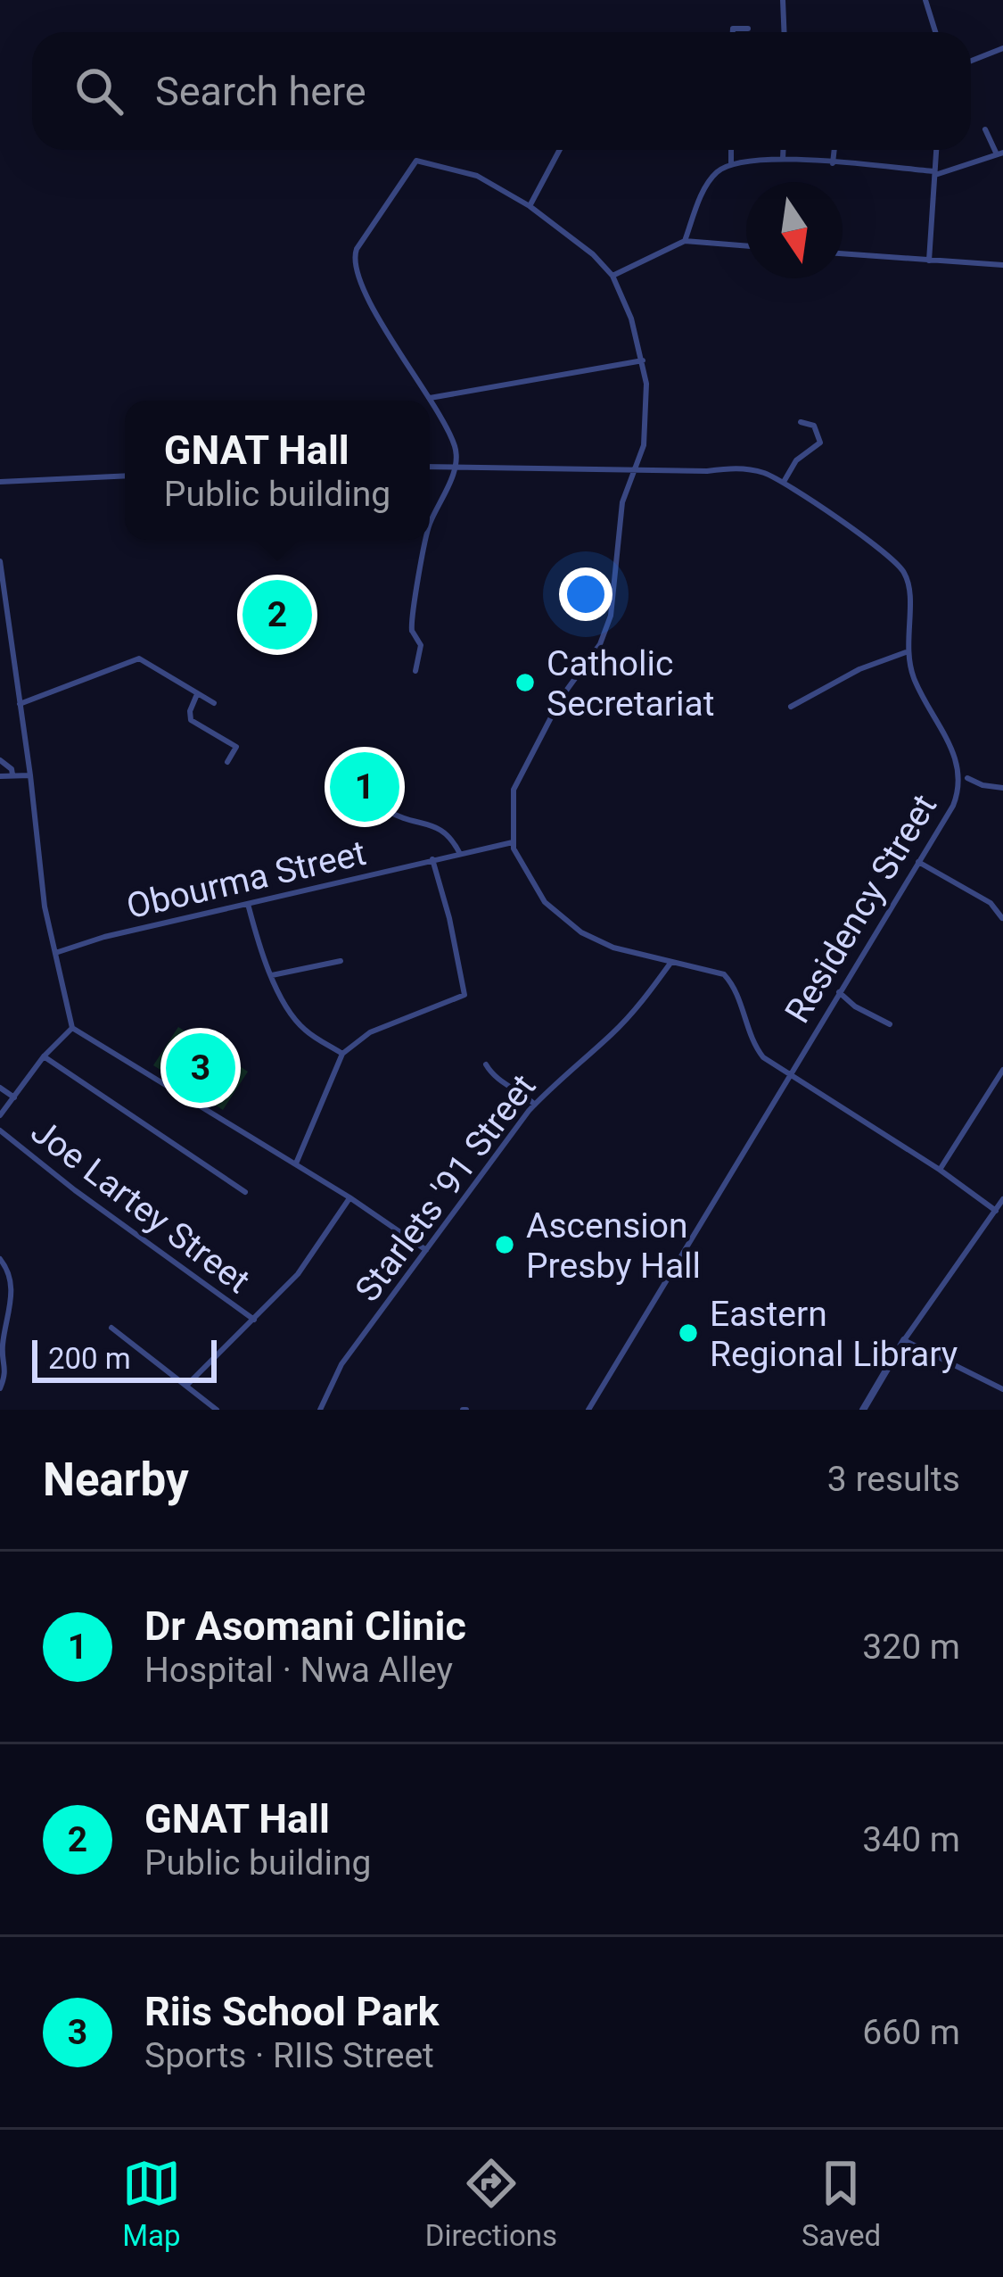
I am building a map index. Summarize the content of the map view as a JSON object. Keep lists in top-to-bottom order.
{
  "streets": {
    "street": [
      "Obourma Street",
      "Residency Street",
      "Starlets '91 Street",
      "Joe Lartey Street"
    ]
  },
  "places": ["Catholic Secretariat", "Ascension Presby Hall", "Eastern Regional Library"],
  "scale_bar": "200 m",
  "north": "bottom",
  "page": {
    "search": "Search here",
    "popup": ["GNAT Hall", "Public building"],
    "pins": ["2", "1", "3"],
    "scale": "200 m",
    "heading": ["Nearby", "3 results"],
    "list": [
      {
        "mark": "1",
        "name": "Dr Asomani Clinic",
        "note": "Hospital · Nwa Alley",
        "value": "320 m"
      },
      {
        "mark": "2",
        "name": "GNAT Hall",
        "note": "Public building",
        "value": "340 m"
      },
      {
        "mark": "3",
        "name": "Riis School Park",
        "note": "Sports · RIIS Street",
        "value": "660 m"
      }
    ],
    "nav": ["Map", "Directions", "Saved"]
  }
}
